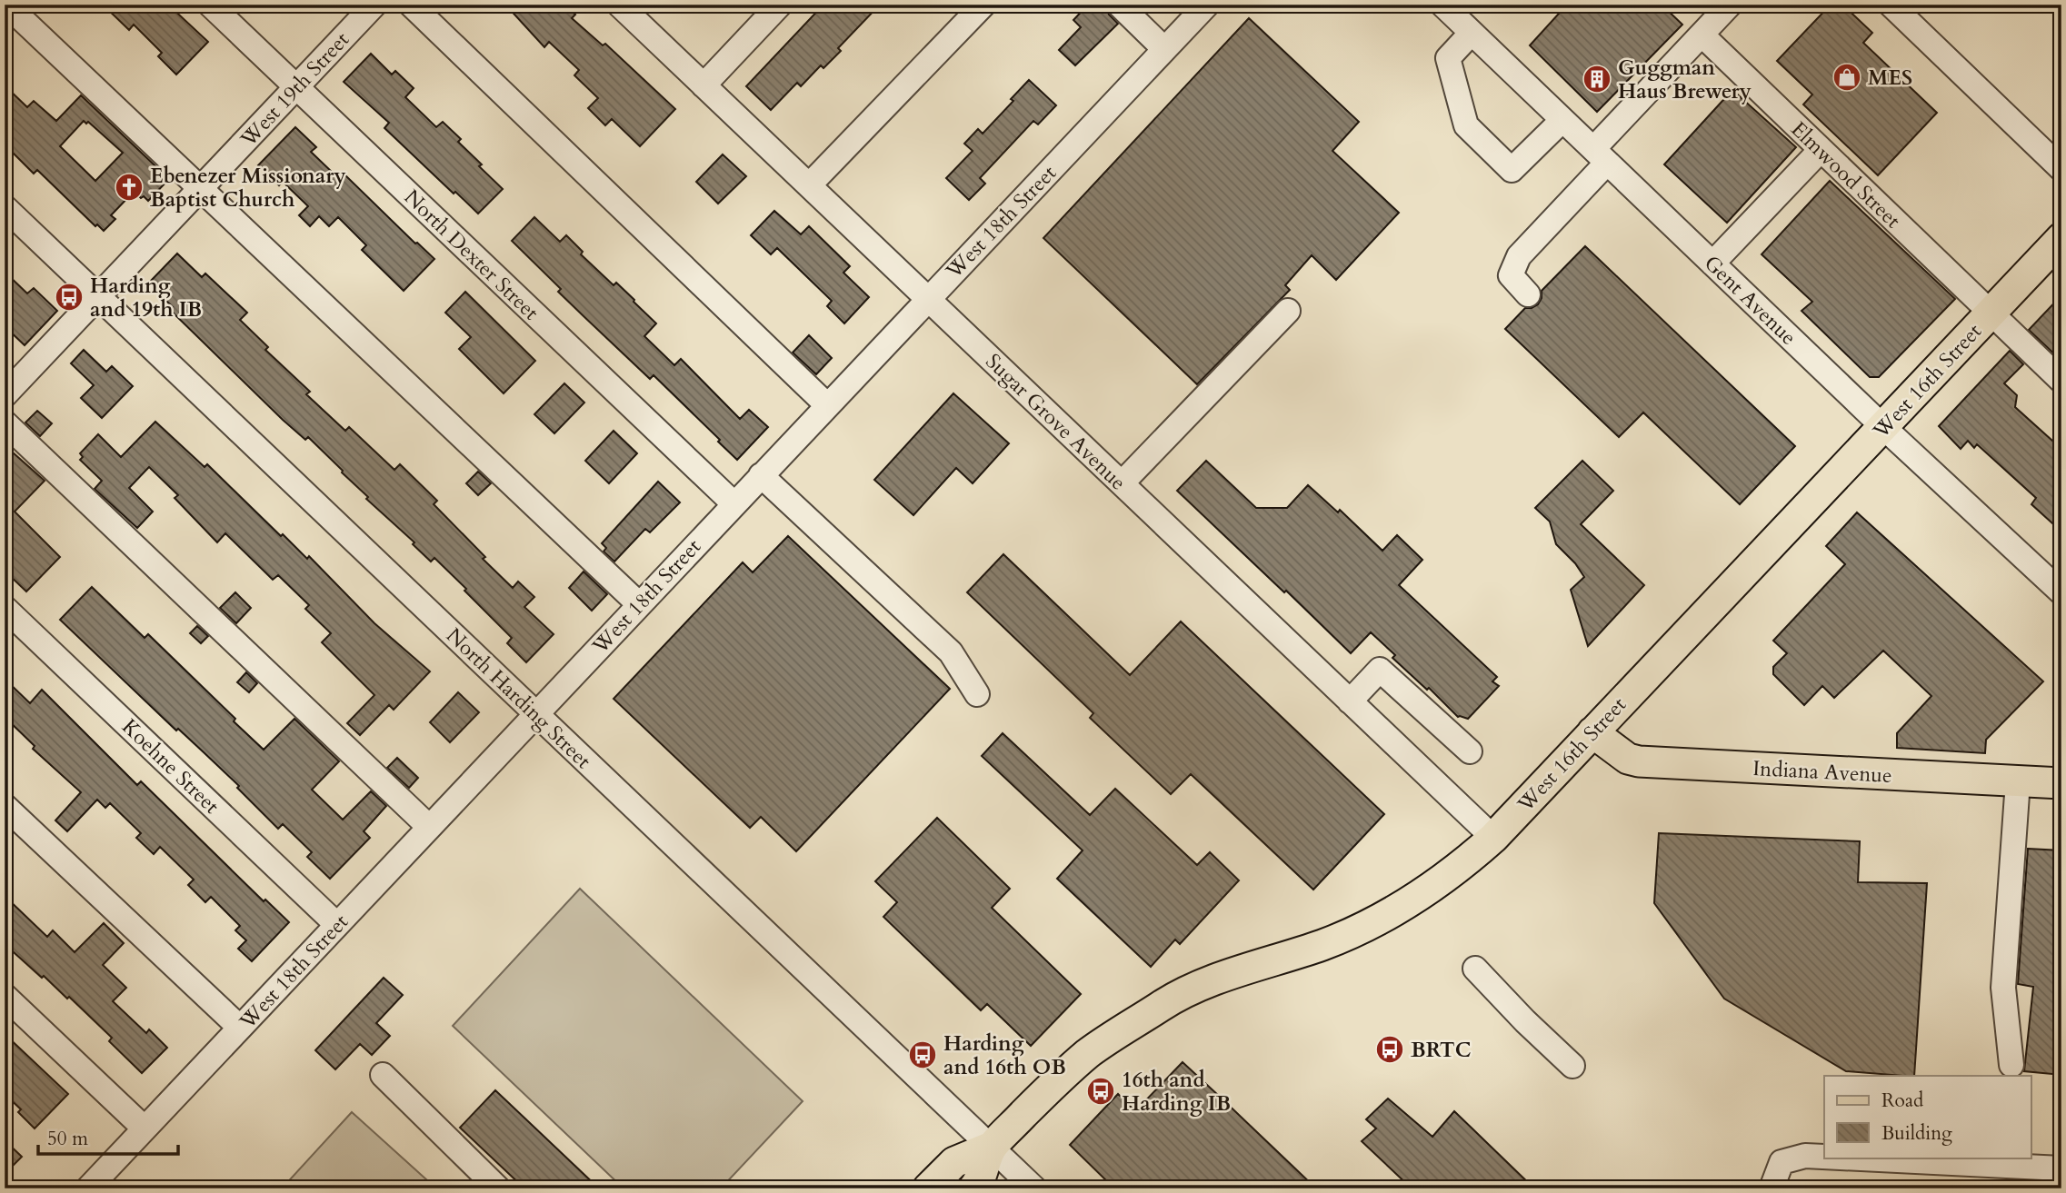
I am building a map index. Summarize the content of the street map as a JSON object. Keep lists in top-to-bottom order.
{
  "streets": {
    "main road": ["West 16th Street", "Indiana Avenue"],
    "street": [
      "West 19th Street",
      "Elmwood Street",
      "West 18th Street",
      "North Dexter Street",
      "Gent Avenue",
      "Sugar Grove Avenue",
      "North Harding Street",
      "Koehne Street"
    ]
  },
  "crossings": [
    ["West 19th Street", "North Dexter Street"],
    ["West 19th Street", "North Harding Street"],
    ["Elmwood Street", "West 16th Street"],
    ["West 18th Street", "North Dexter Street"],
    ["West 18th Street", "Sugar Grove Avenue"],
    ["West 18th Street", "North Harding Street"],
    ["West 18th Street", "Koehne Street"],
    ["Gent Avenue", "West 16th Street"],
    ["West 16th Street", "Sugar Grove Avenue"],
    ["West 16th Street", "North Harding Street"],
    ["West 16th Street", "Indiana Avenue"]
  ],
  "places": {
    "shop": ["MES"],
    "building": ["Guggman Haus Brewery"],
    "church": ["Ebenezer Missionary Baptist Church"],
    "bus stop": [
      "Harding and 19th IB",
      "BRTC",
      "Harding and 16th OB",
      "16th and Harding IB"
    ]
  },
  "legend": ["Road", "Building"],
  "scale_bar": "50 m"
}
